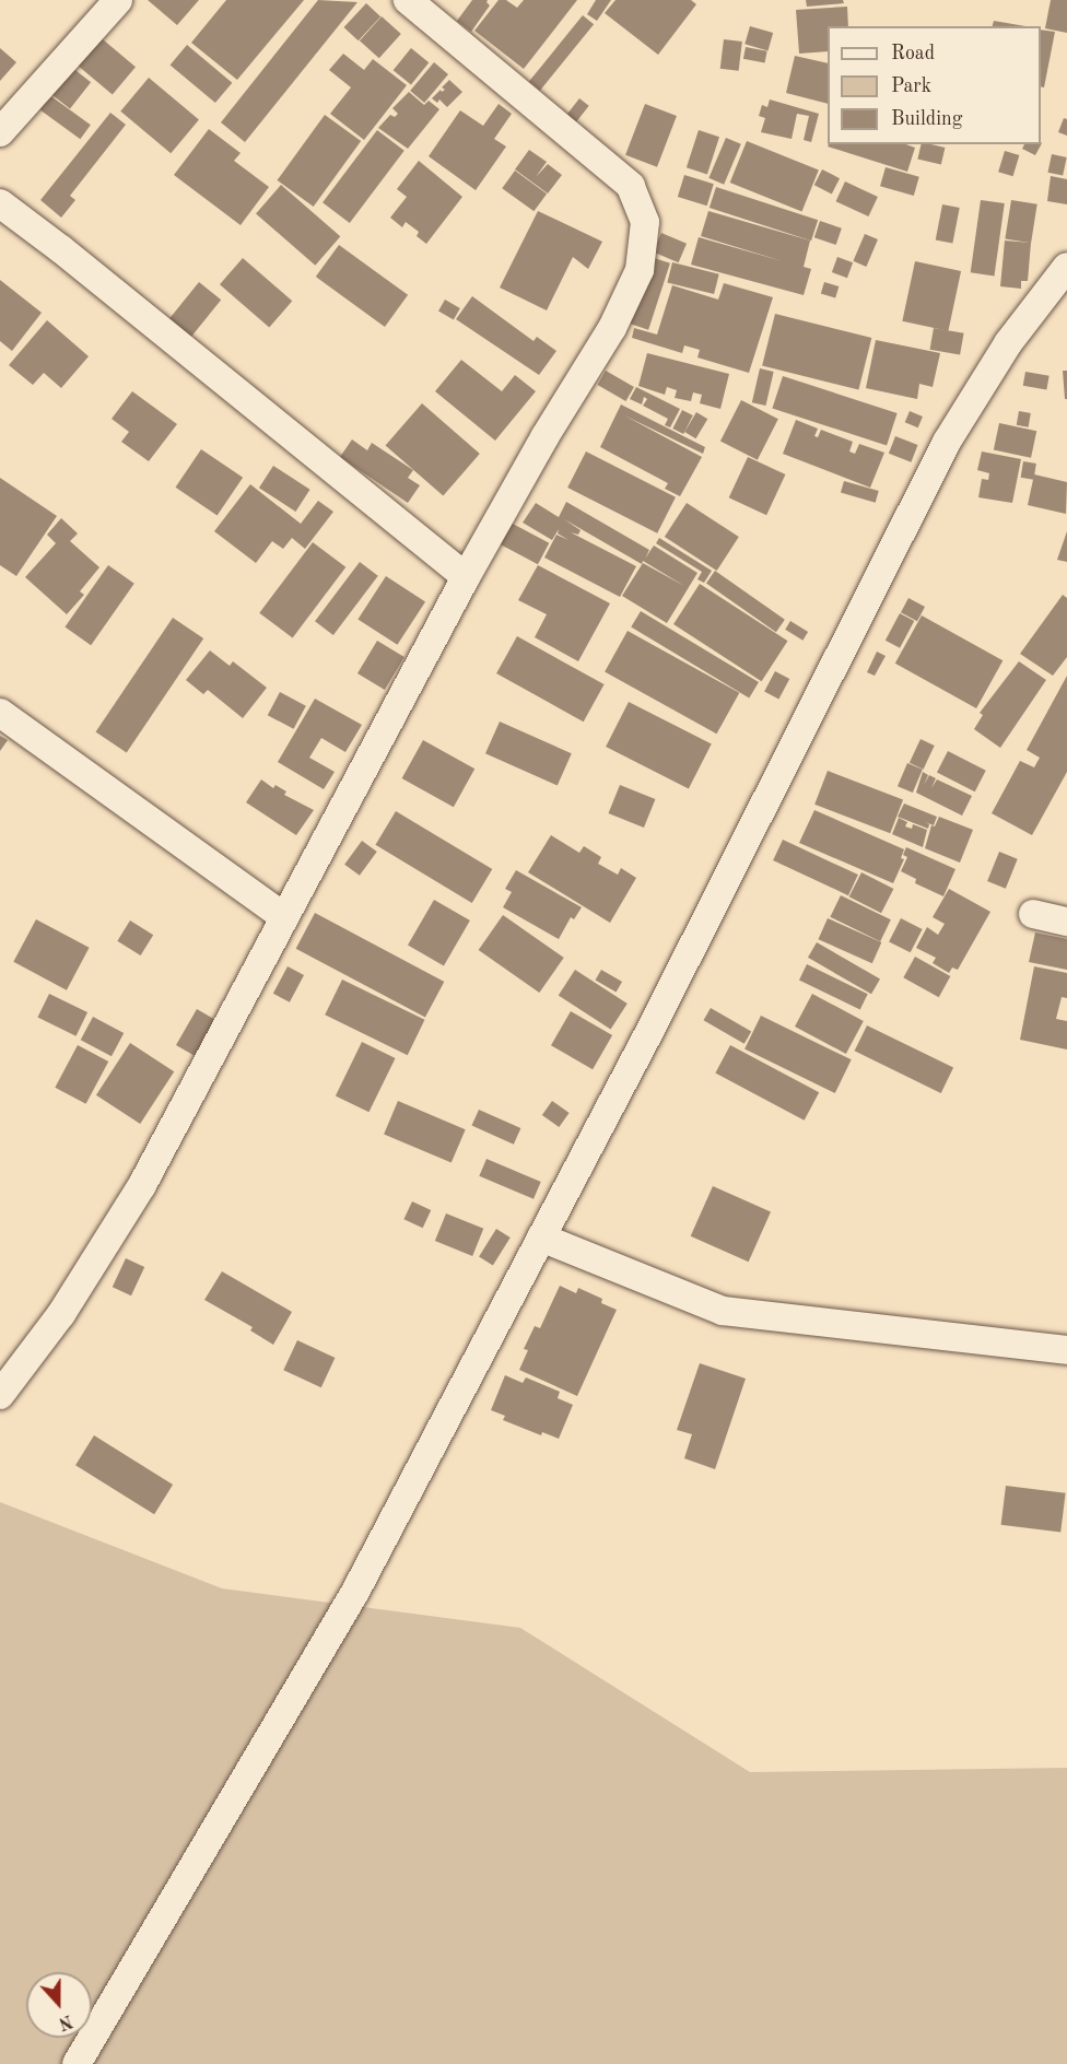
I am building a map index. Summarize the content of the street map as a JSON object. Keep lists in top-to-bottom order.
{
  "legend": ["Road", "Park", "Building"],
  "north": "bottom"
}
